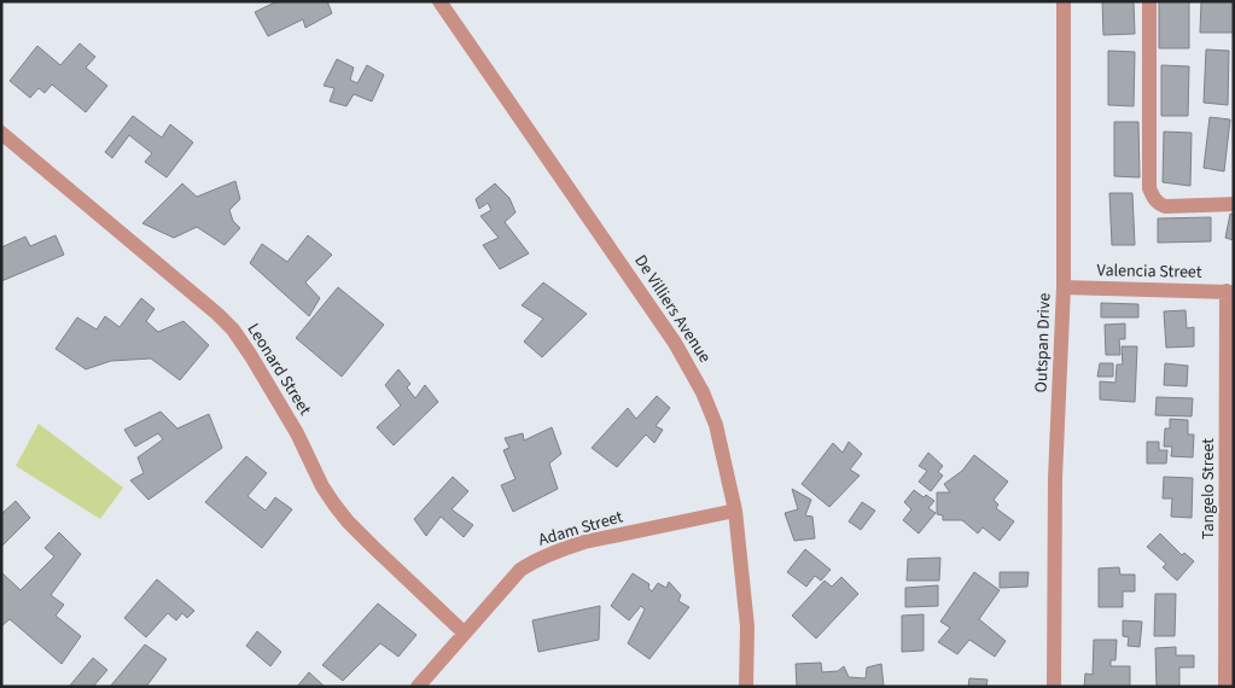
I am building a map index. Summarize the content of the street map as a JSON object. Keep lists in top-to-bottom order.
{
  "streets": {
    "street": [
      "Valencia Street",
      "De Villiers Avenue",
      "Outspan Drive",
      "Leonard Street",
      "Tangelo Street",
      "Adam Street"
    ]
  },
  "crossings": [
    ["Valencia Street", "Outspan Drive"],
    ["Valencia Street", "Tangelo Street"],
    ["De Villiers Avenue", "Adam Street"],
    ["Leonard Street", "Adam Street"]
  ]
}
